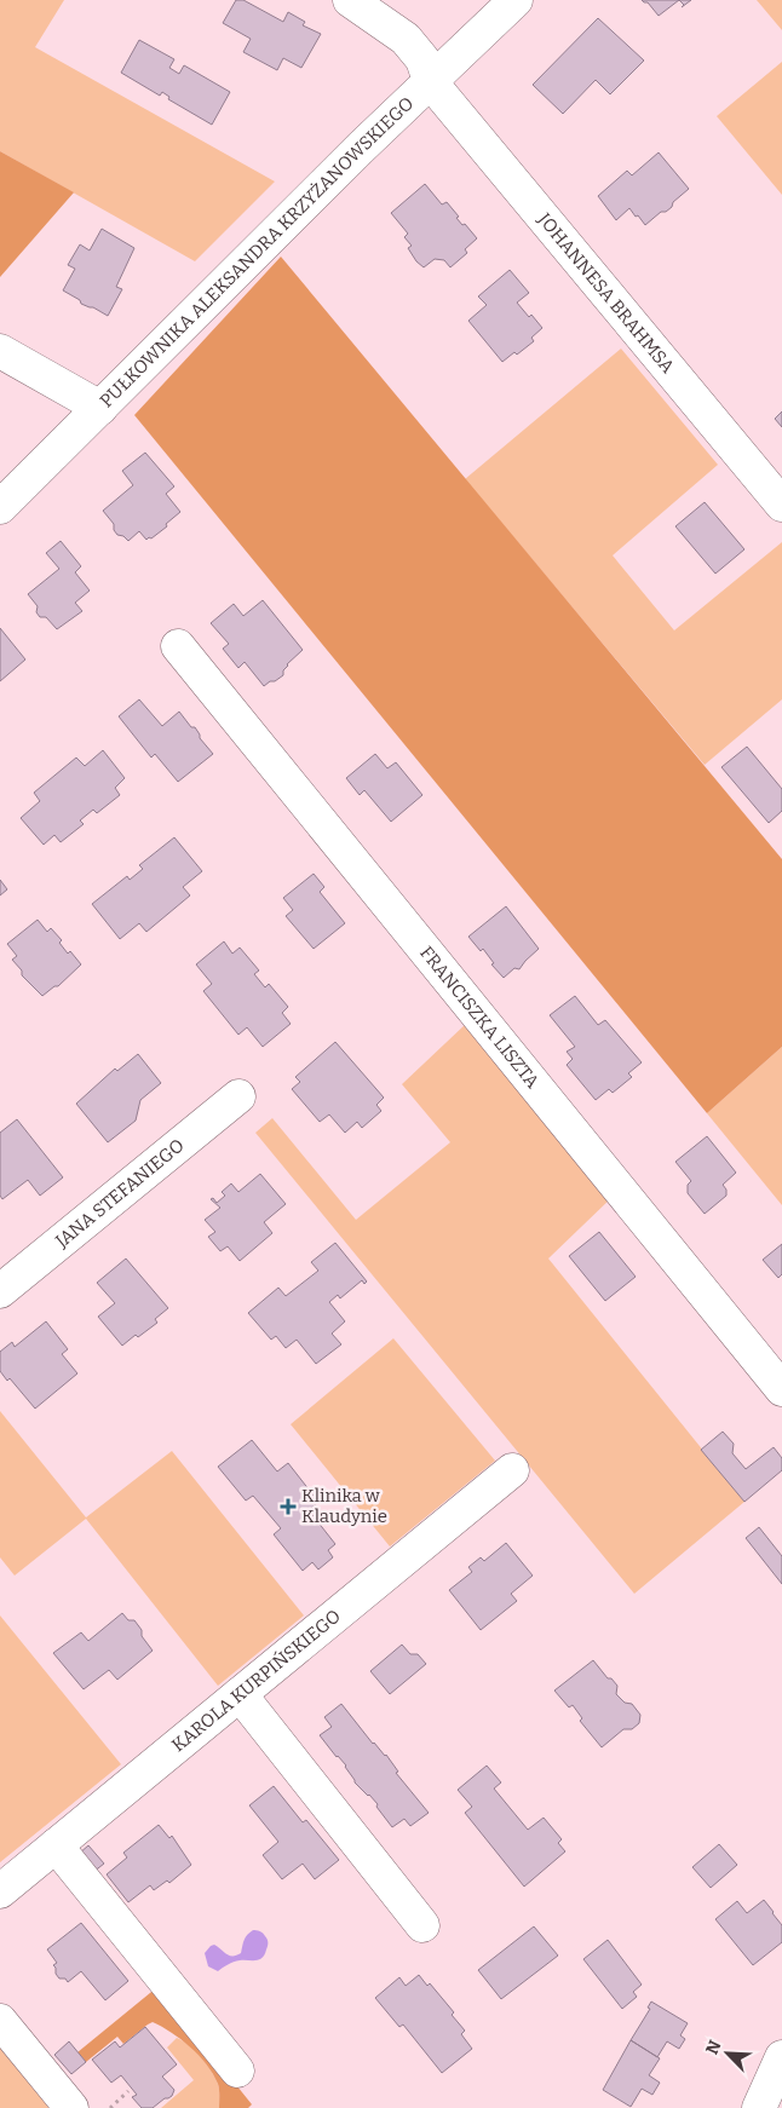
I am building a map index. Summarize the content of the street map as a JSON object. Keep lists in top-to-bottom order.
{
  "streets": {
    "street": [
      "PUŁKOWNIKA ALEKSANDRA KRZYŻANOWSKIEGO",
      "JOHANNESA BRAHMSA",
      "FRANCISZKA LISZTA",
      "JANA STEFANIEGO",
      "KAROLA KURPIŃSKIEGO"
    ]
  },
  "crossings": [
    ["PUŁKOWNIKA ALEKSANDRA KRZYŻANOWSKIEGO", "JOHANNESA BRAHMSA"]
  ],
  "places": {
    "health": ["Klinika w Klaudynie"]
  },
  "north": "top left"
}
